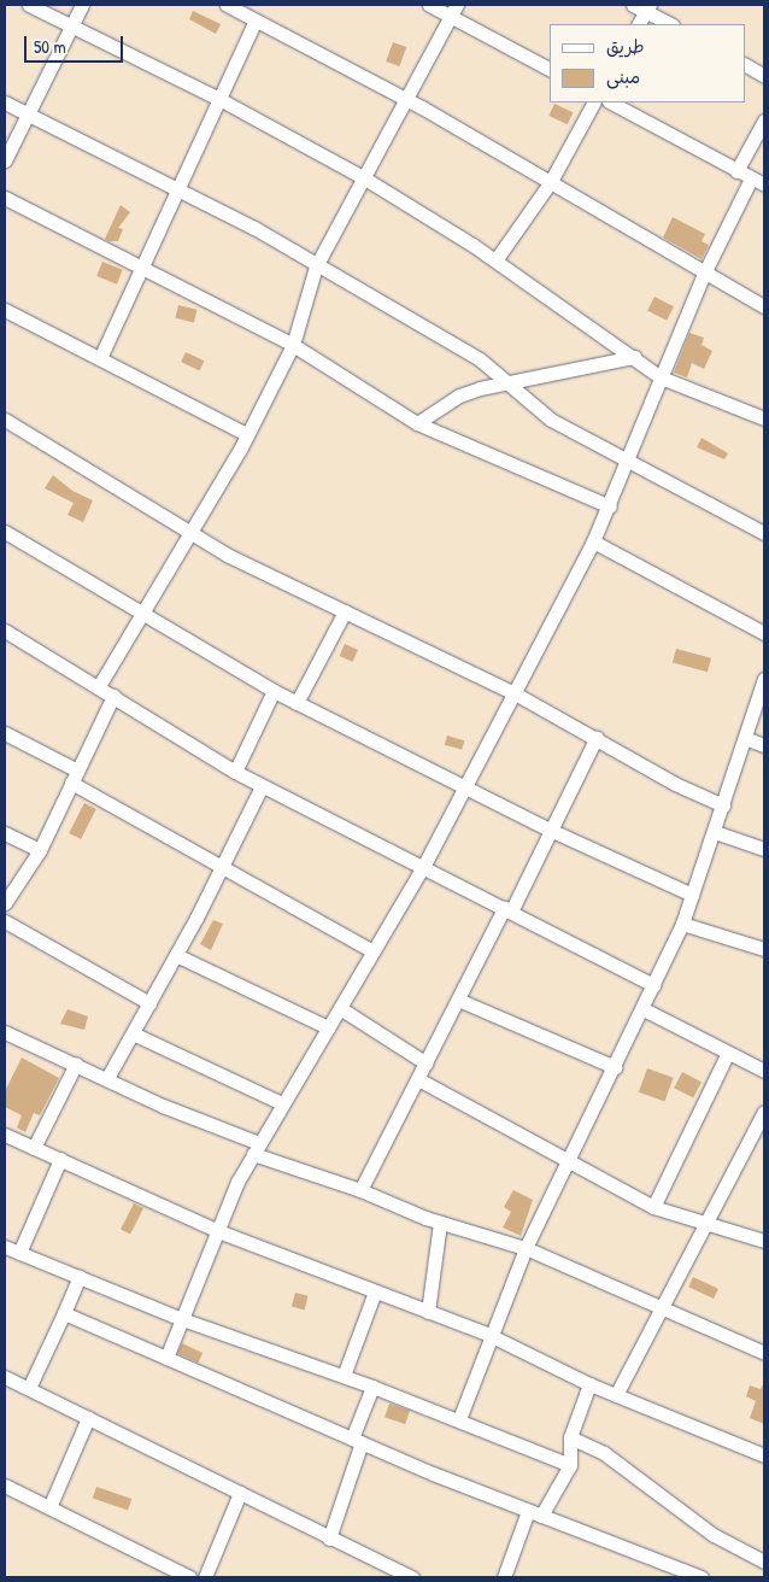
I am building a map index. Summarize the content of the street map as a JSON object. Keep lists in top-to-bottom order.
{
  "legend": ["طريق", "مبنى"],
  "scale_bar": "50 m"
}
